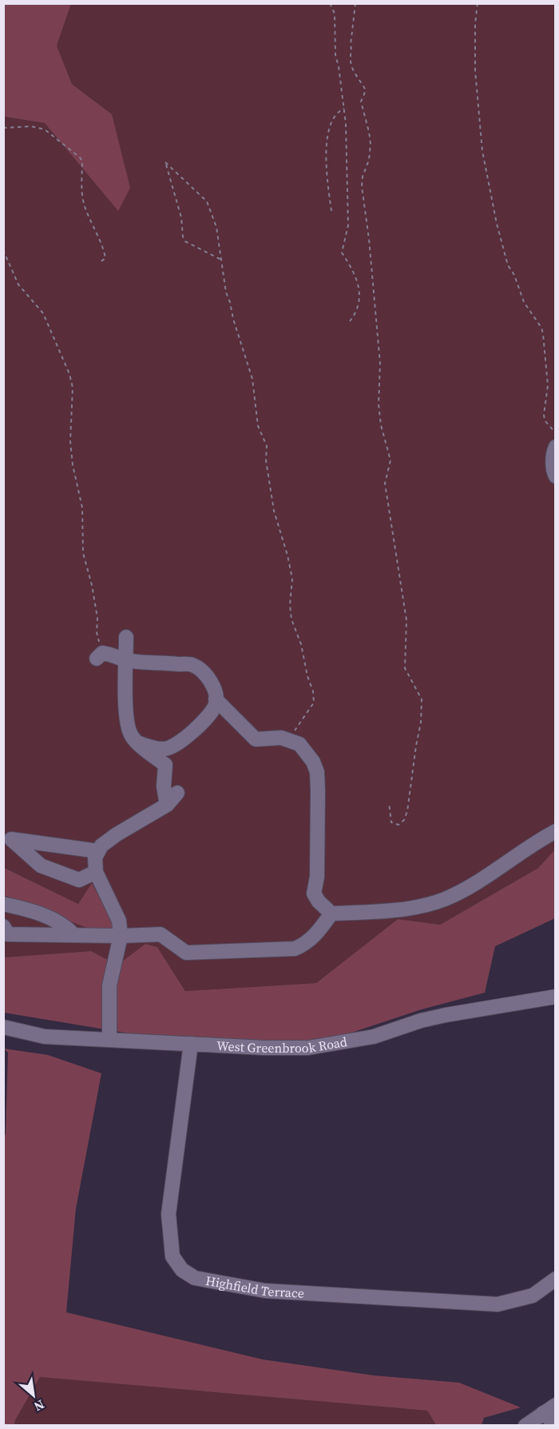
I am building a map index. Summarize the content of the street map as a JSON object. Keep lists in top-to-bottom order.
{
  "streets": {
    "street": ["West Greenbrook Road", "Highfield Terrace"]
  },
  "crossings": [
    ["West Greenbrook Road", "Highfield Terrace"]
  ],
  "north": "bottom right"
}
